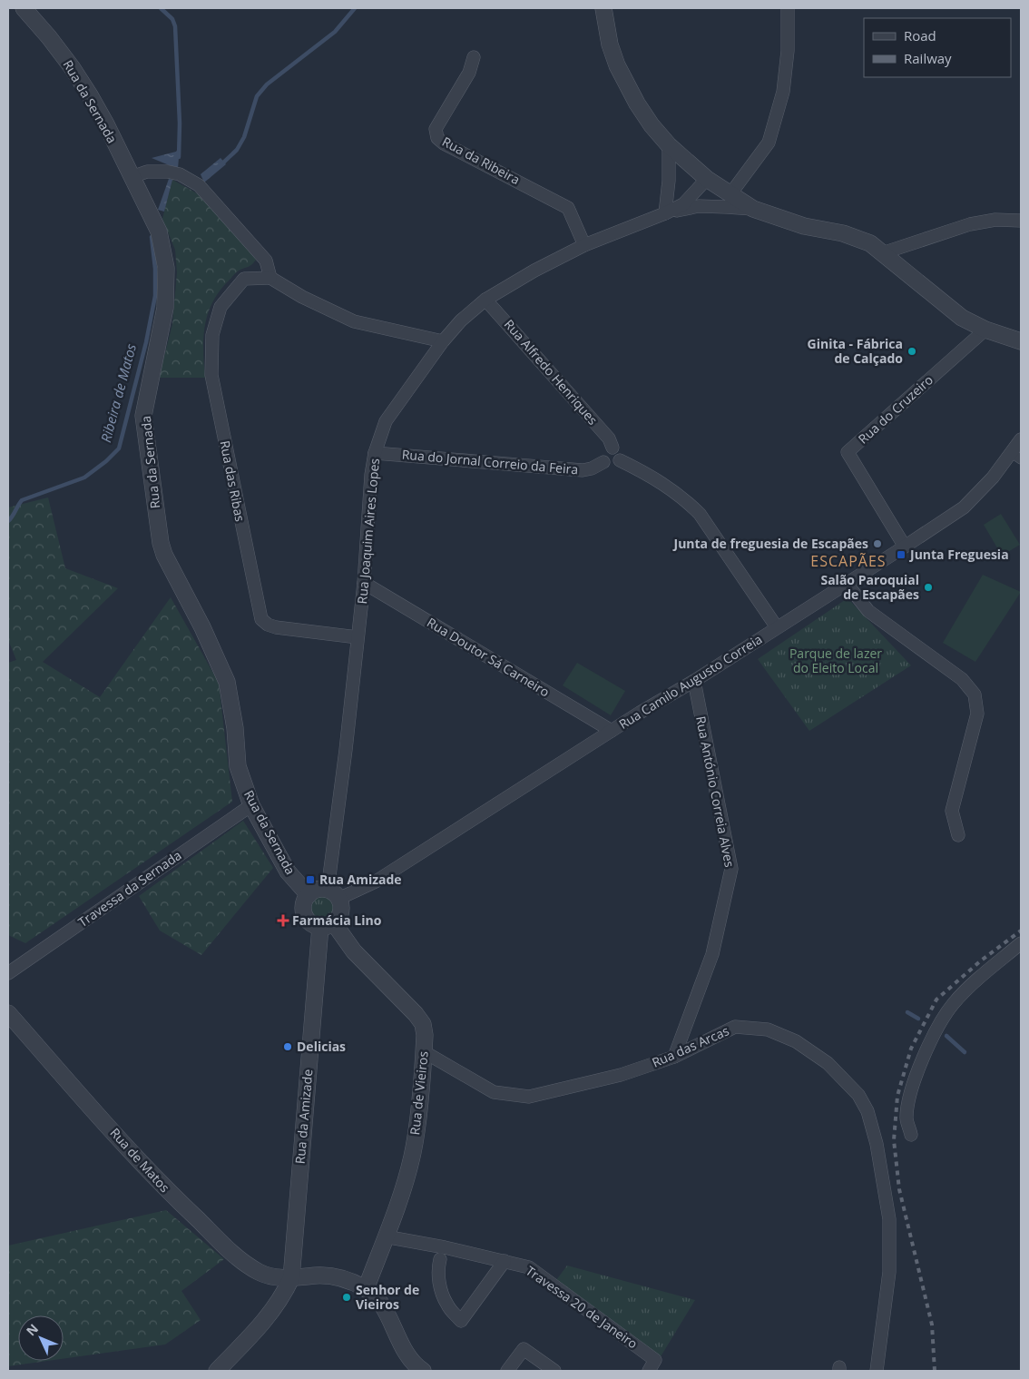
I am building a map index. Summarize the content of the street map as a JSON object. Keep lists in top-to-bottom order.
{
  "streets": {
    "street": [
      "Rua da Sernada",
      "Rua da Ribeira",
      "Rua Alfredo Henriques",
      "Rua do Cruzeiro",
      "Rua do Jornal Correio da Feira",
      "Rua das Ribas",
      "Rua Joaquim Aires Lopes",
      "Rua Doutor Sá Carneiro",
      "Rua Camilo Augusto Correia",
      "Rua António Correia Alves",
      "Travessa da Sernada",
      "Rua das Arcas",
      "Rua de Vieiros",
      "Rua da Amizade",
      "Rua de Matos",
      "Travessa 20 de Janeiro"
    ]
  },
  "crossings": [
    ["Rua da Sernada", "Rua Joaquim Aires Lopes"],
    ["Rua da Sernada", "Rua Camilo Augusto Correia"],
    ["Rua da Sernada", "Travessa da Sernada"],
    ["Rua da Sernada", "Rua de Vieiros"],
    ["Rua da Sernada", "Rua da Amizade"],
    ["Rua da Ribeira", "Rua Joaquim Aires Lopes"],
    ["Rua Alfredo Henriques", "Rua do Jornal Correio da Feira"],
    ["Rua Alfredo Henriques", "Rua Joaquim Aires Lopes"],
    ["Rua do Cruzeiro", "Rua Camilo Augusto Correia"],
    ["Rua do Jornal Correio da Feira", "Rua Joaquim Aires Lopes"],
    ["Rua das Ribas", "Rua Joaquim Aires Lopes"],
    ["Rua Joaquim Aires Lopes", "Rua Doutor Sá Carneiro"],
    ["Rua Joaquim Aires Lopes", "Rua Camilo Augusto Correia"],
    ["Rua Joaquim Aires Lopes", "Rua de Vieiros"],
    ["Rua Joaquim Aires Lopes", "Rua da Amizade"],
    ["Rua Doutor Sá Carneiro", "Rua Camilo Augusto Correia"],
    ["Rua Camilo Augusto Correia", "Rua António Correia Alves"],
    ["Rua Camilo Augusto Correia", "Rua de Vieiros"],
    ["Rua Camilo Augusto Correia", "Rua da Amizade"],
    ["Rua António Correia Alves", "Rua das Arcas"],
    ["Rua das Arcas", "Rua de Vieiros"],
    ["Rua de Vieiros", "Rua da Amizade"],
    ["Rua de Vieiros", "Travessa 20 de Janeiro"],
    ["Rua da Amizade", "Rua de Matos"]
  ],
  "districts": ["ESCAPÃES"],
  "water": ["Ribeira de Matos"],
  "parks": ["Parque de lazer do Eleito Local"],
  "places": {
    "other": [
      "Ginita - Fábrica de Calçado",
      "Junta de freguesia de Escapães",
      "Salão Paroquial de Escapães",
      "Delicias",
      "Senhor de Vieiros"
    ],
    "transit": ["Junta Freguesia", "Rua Amizade"],
    "health": ["Farmácia Lino"]
  },
  "legend": ["Road", "Railway"],
  "north": "top left"
}
